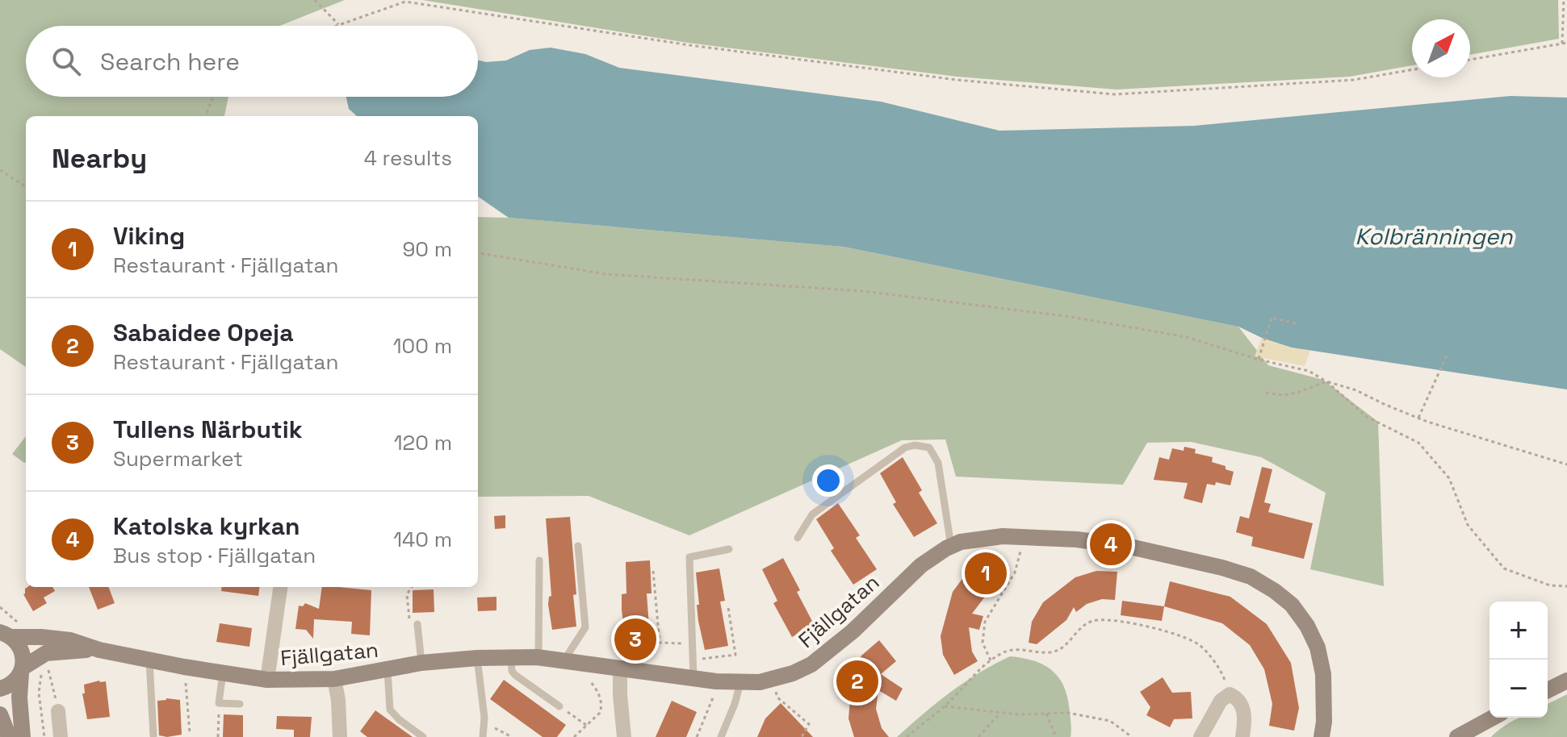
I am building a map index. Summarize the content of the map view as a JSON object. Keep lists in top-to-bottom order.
{
  "streets": {
    "street": ["Fjällgatan"]
  },
  "water": ["Kolbränningen"],
  "north": "top right",
  "page": {
    "search": "Search here",
    "heading": ["Nearby", "4 results"],
    "list": [
      {
        "mark": "1",
        "name": "Viking",
        "note": "Restaurant · Fjällgatan",
        "value": "90 m"
      },
      {
        "mark": "2",
        "name": "Sabaidee Opeja",
        "note": "Restaurant · Fjällgatan",
        "value": "100 m"
      },
      {
        "mark": "3",
        "name": "Tullens Närbutik",
        "note": "Supermarket",
        "value": "120 m"
      },
      {
        "mark": "4",
        "name": "Katolska kyrkan",
        "note": "Bus stop · Fjällgatan",
        "value": "140 m"
      }
    ],
    "pins": [
      "4",
      "1",
      "3",
      "2"
    ],
    "map_buttons": ["+", "−"]
  }
}
